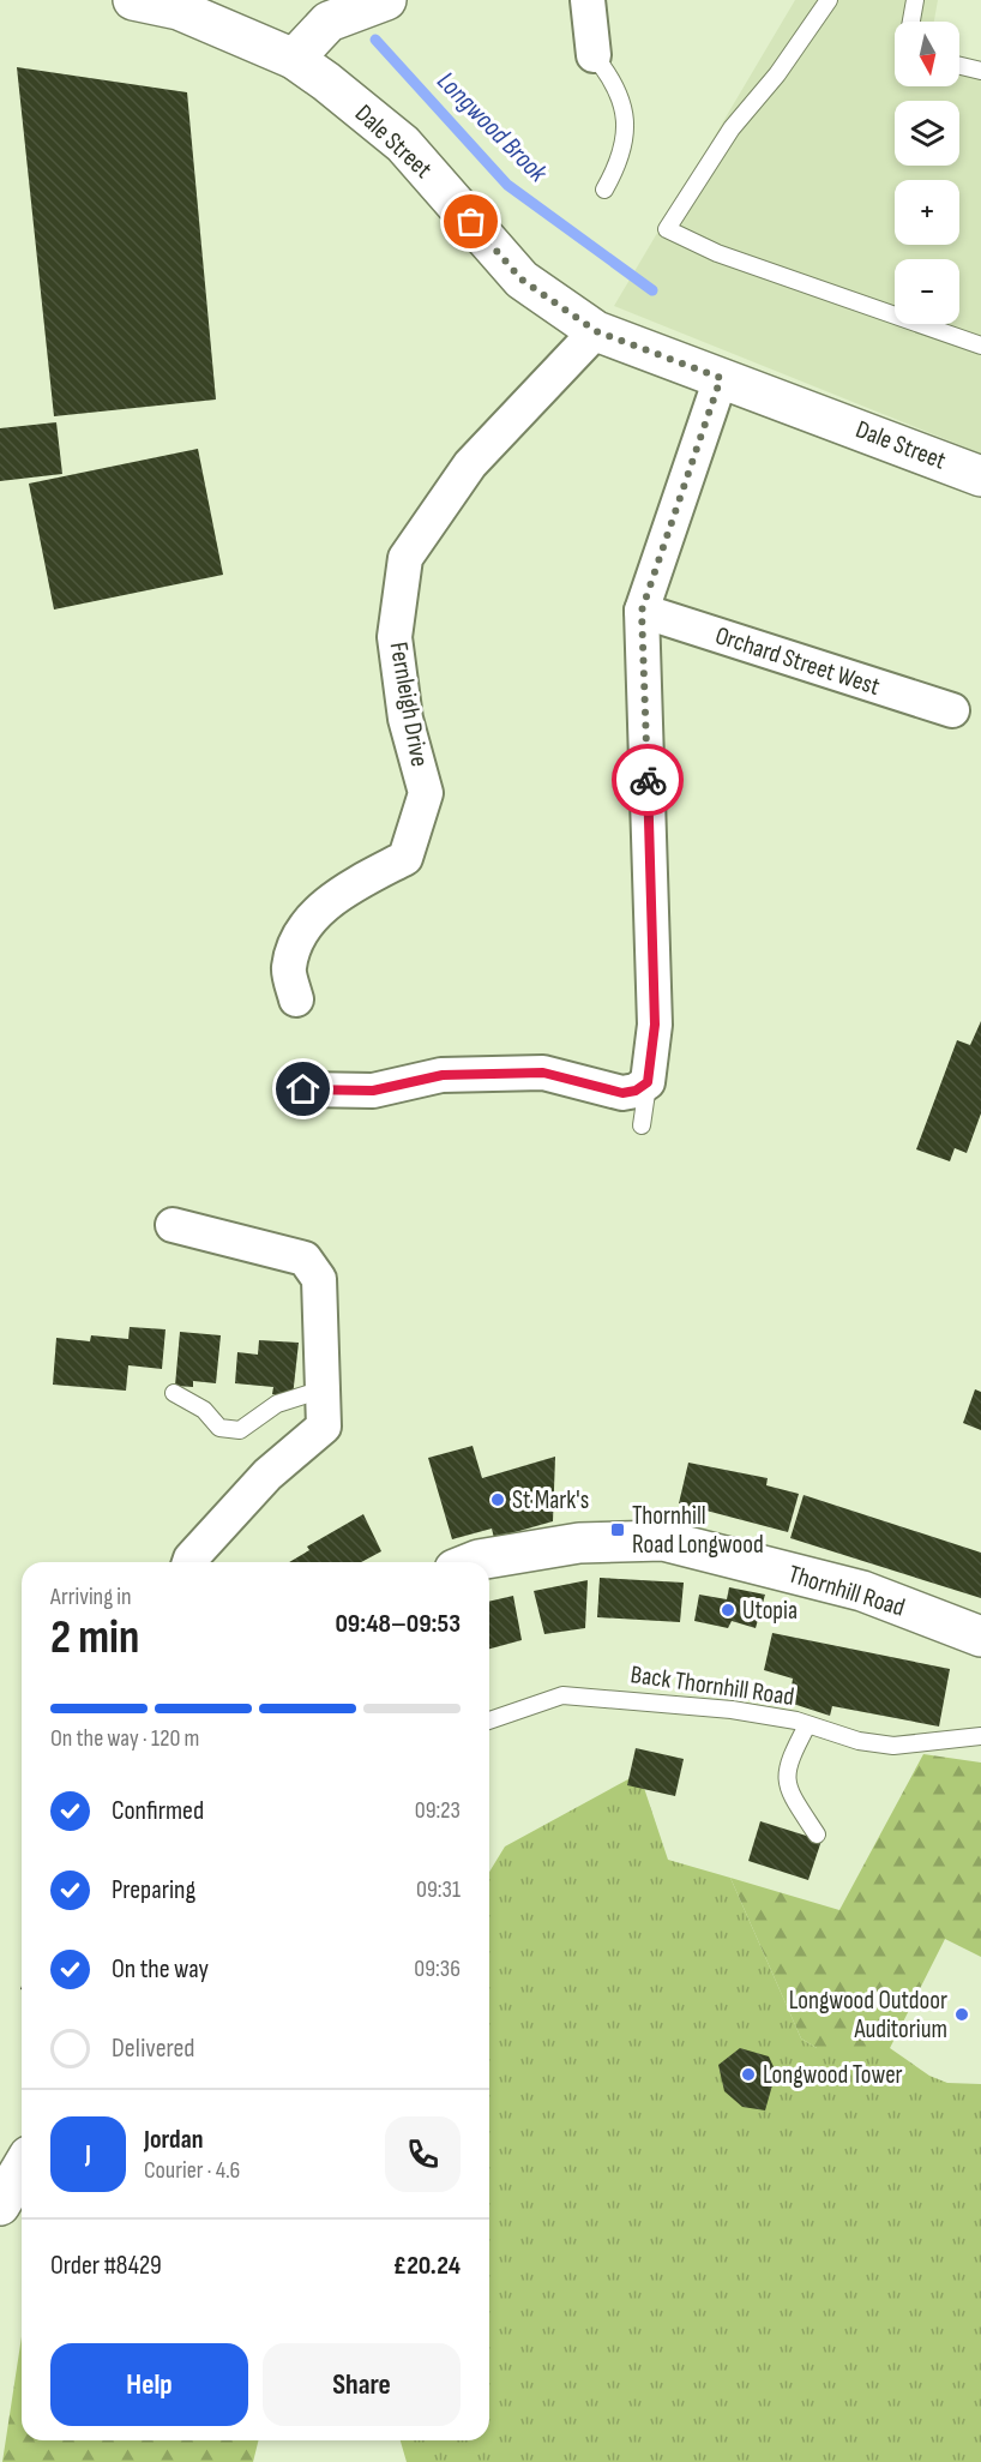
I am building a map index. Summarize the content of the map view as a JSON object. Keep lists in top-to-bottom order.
{
  "streets": {
    "street": [
      "Dale Street",
      "Orchard Street West",
      "Fernleigh Drive",
      "Thornhill Road"
    ],
    "lane": ["Back Thornhill Road"]
  },
  "crossings": [
    ["Dale Street", "Fernleigh Drive"]
  ],
  "water": ["Longwood Brook"],
  "places": {
    "other": [
      "St Mark's",
      "Utopia",
      "Longwood Outdoor Auditorium",
      "Longwood Tower"
    ],
    "transit": ["Thornhill Road Longwood"]
  },
  "north": "bottom",
  "page": {
    "map_buttons": ["+", "−"],
    "heading": ["2 min", "Arriving in", "09:48–09:53"],
    "panel": [
      "Jordan",
      "Courier · 4.6",
      "Order #8429",
      "£20.24"
    ],
    "bar": "On the way · 120 m",
    "list": [
      ["Confirmed", "09:23"],
      ["Preparing", "09:31"],
      ["On the way", "09:36"],
      "Delivered"
    ],
    "round": "J",
    "buttons": ["Help", "Share"]
  }
}
